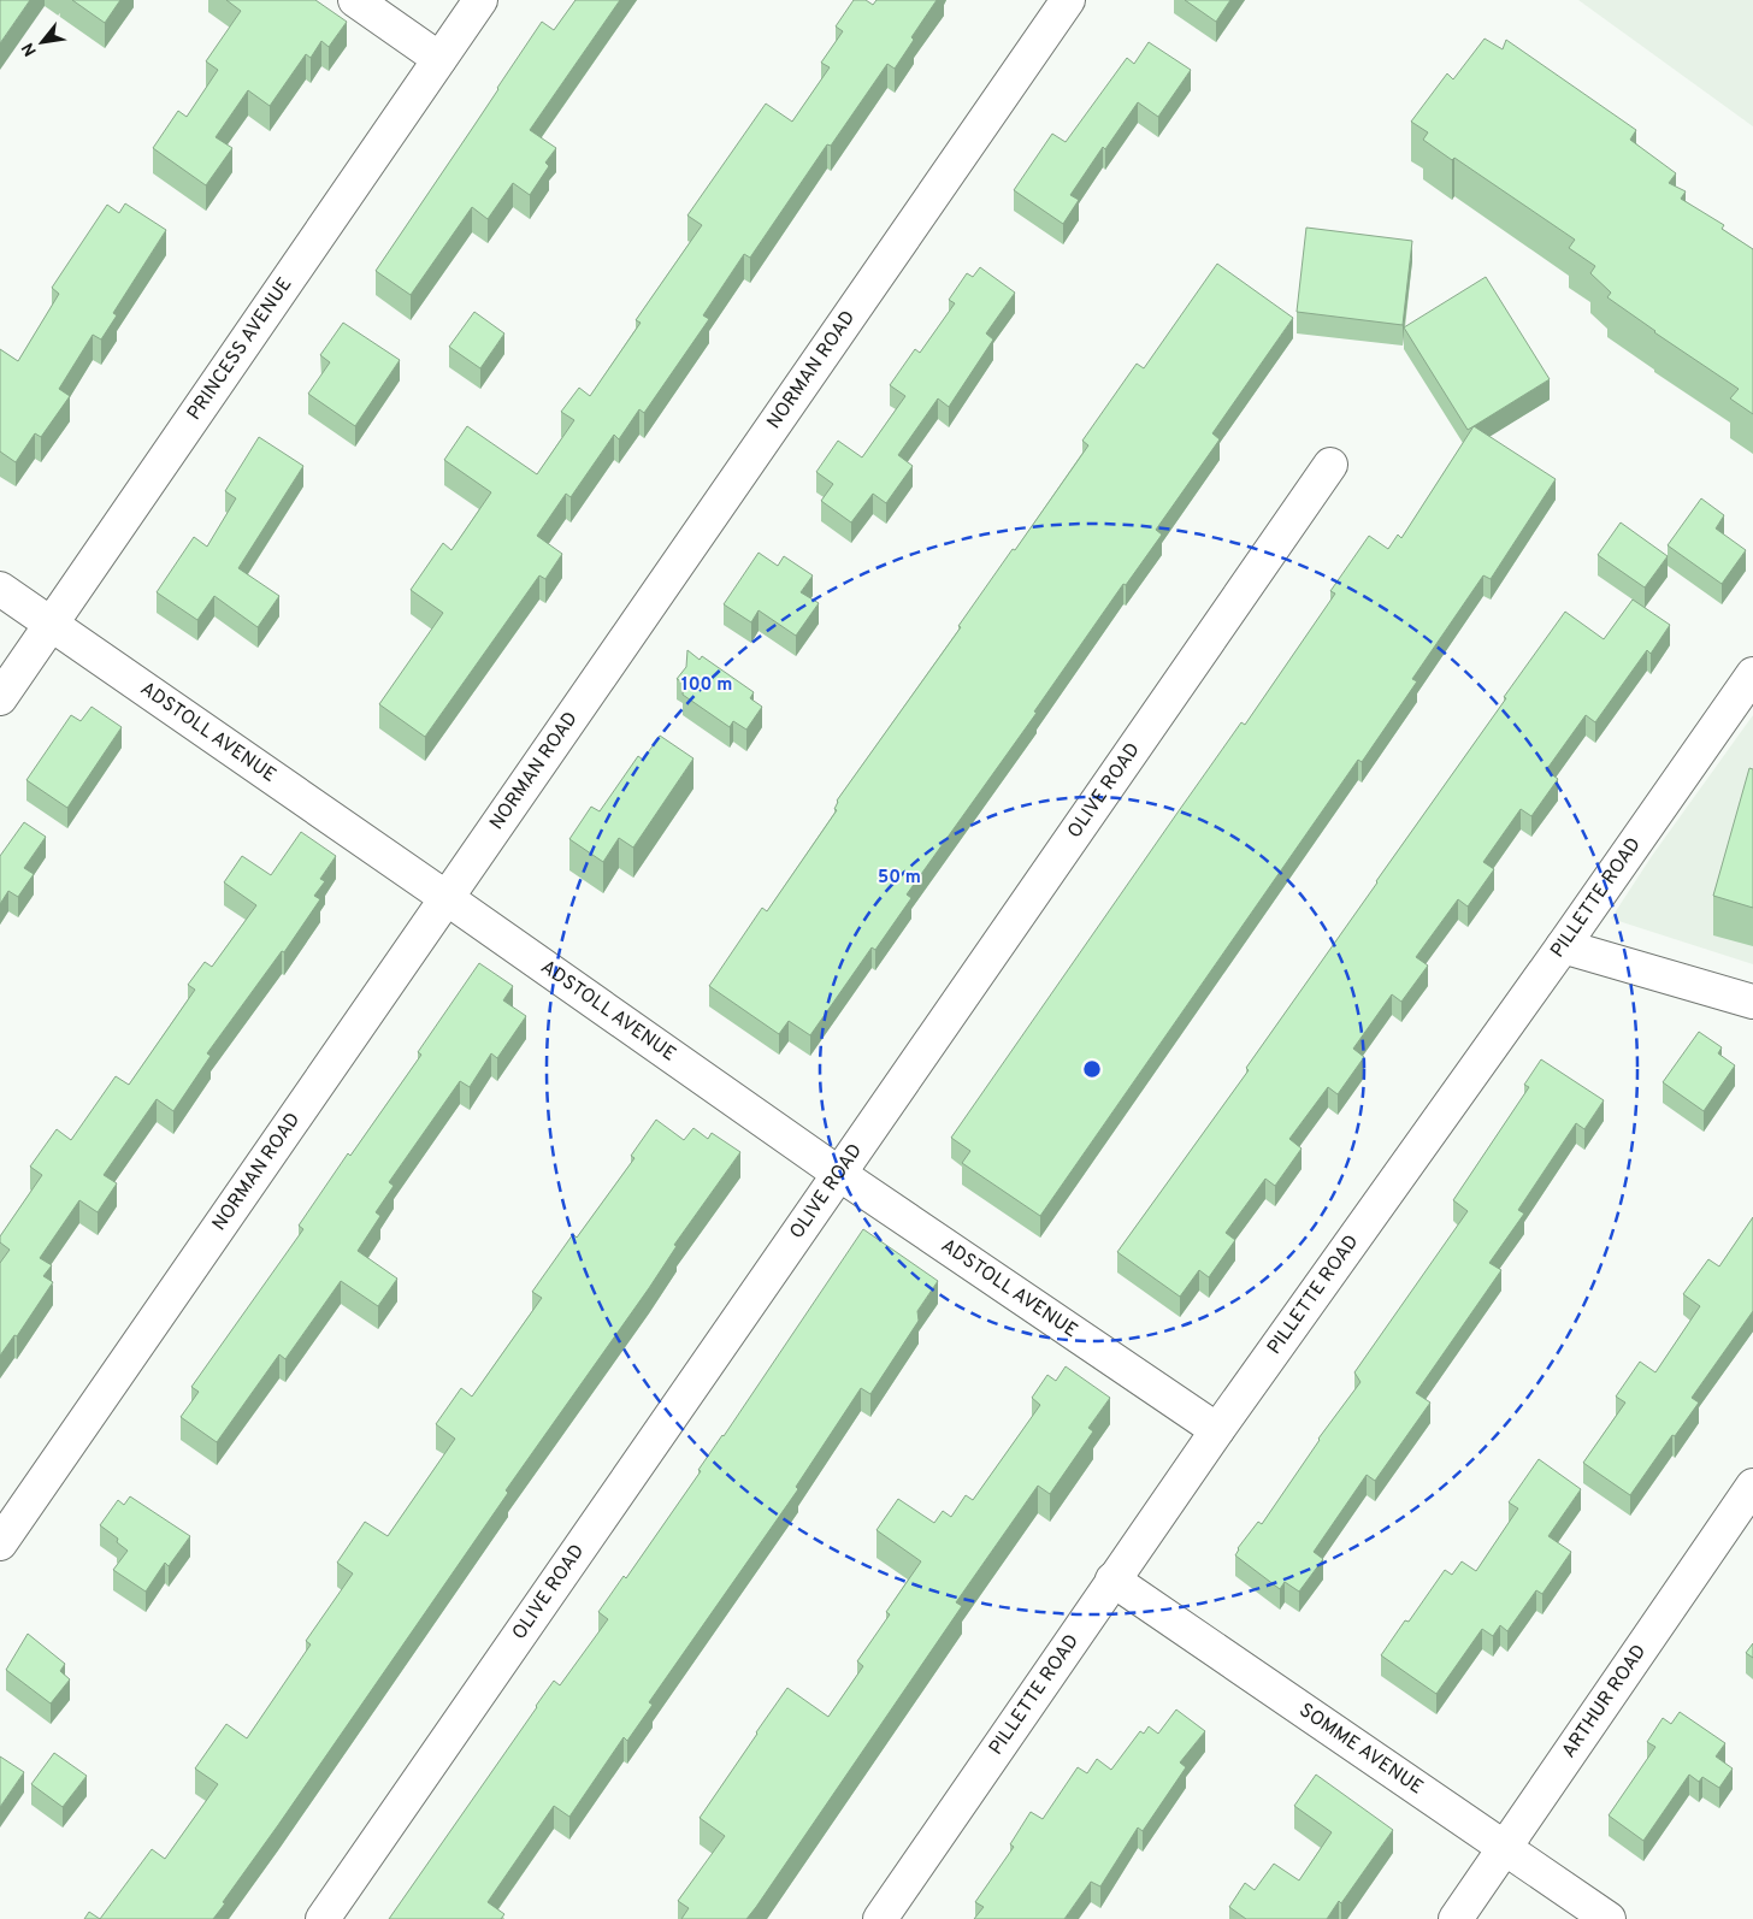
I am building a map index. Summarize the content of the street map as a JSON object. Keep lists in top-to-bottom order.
{
  "streets": {
    "street": [
      "PRINCESS AVENUE",
      "NORMAN ROAD",
      "ADSTOLL AVENUE",
      "OLIVE ROAD",
      "PILLETTE ROAD",
      "ARTHUR ROAD",
      "SOMME AVENUE"
    ]
  },
  "crossings": [
    ["PRINCESS AVENUE", "ADSTOLL AVENUE"],
    ["NORMAN ROAD", "ADSTOLL AVENUE"],
    ["ADSTOLL AVENUE", "OLIVE ROAD"],
    ["ADSTOLL AVENUE", "PILLETTE ROAD"],
    ["PILLETTE ROAD", "SOMME AVENUE"],
    ["ARTHUR ROAD", "SOMME AVENUE"]
  ],
  "north": "bottom left",
  "rings": ["100 m", "50 m"]
}
